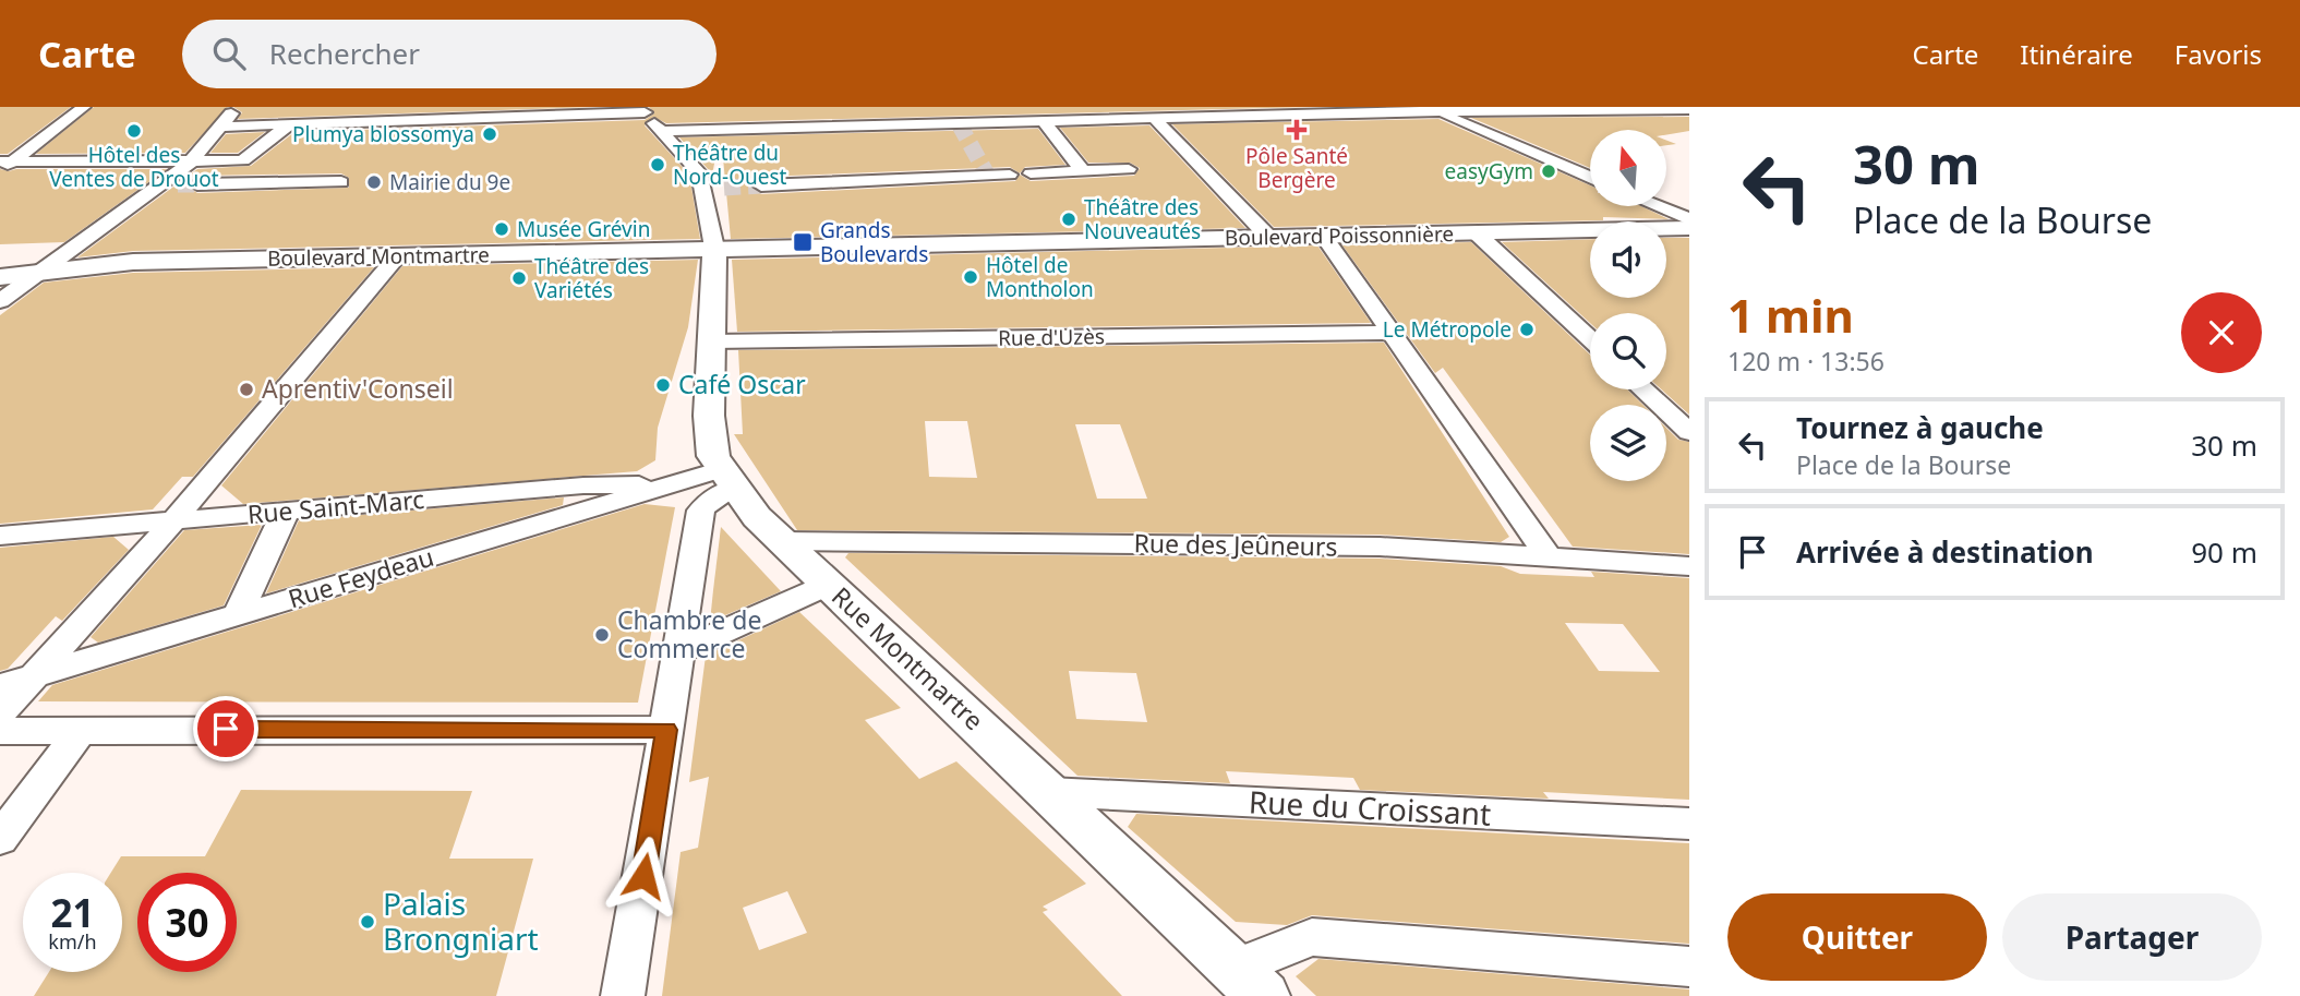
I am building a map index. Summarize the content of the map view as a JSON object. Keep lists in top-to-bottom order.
{
  "streets": {
    "main road": ["Boulevard Poissonnière", "Boulevard Montmartre", "Rue Montmartre"],
    "street": [
      "Rue d'Uzès",
      "Rue Saint-Marc",
      "Rue des Jeûneurs",
      "Rue Feydeau",
      "Rue du Croissant"
    ]
  },
  "crossings": [
    ["Boulevard Poissonnière", "Boulevard Montmartre"],
    ["Boulevard Poissonnière", "Rue Montmartre"],
    ["Boulevard Montmartre", "Rue Montmartre"],
    ["Rue d'Uzès", "Rue Montmartre"],
    ["Rue Saint-Marc", "Rue Feydeau"],
    ["Rue des Jeûneurs", "Rue Montmartre"],
    ["Rue Feydeau", "Rue Montmartre"],
    ["Rue Montmartre", "Rue du Croissant"]
  ],
  "places": {
    "health": ["Pôle Santé Bergère"],
    "other": [
      "Hôtel des Ventes de Drouot",
      "Plumya blossomya",
      "Théâtre du Nord-Ouest",
      "easyGym",
      "Mairie du 9e",
      "Théâtre des Nouveautés",
      "Musée Grévin",
      "Hôtel de Montholon",
      "Théâtre des Variétés",
      "Le Métropole",
      "Café Oscar",
      "Aprentiv'Conseil",
      "Chambre de Commerce",
      "Palais Brongniart"
    ],
    "transit": ["Grands Boulevards"]
  },
  "north": "top",
  "page": {
    "header": "Carte",
    "search": "Rechercher",
    "nav": ["Carte", "Itinéraire", "Favoris"],
    "turn": ["30 m", "Place de la Bourse"],
    "heading": ["1 min", "120 m · 13:56"],
    "list": [
      {
        "name": "Tournez à gauche",
        "note": "Place de la Bourse",
        "value": "30 m"
      },
      {
        "name": "Arrivée à destination",
        "value": "90 m"
      }
    ],
    "speed": "21 km/h",
    "limit": "30",
    "buttons": ["Quitter", "Partager"]
  }
}
